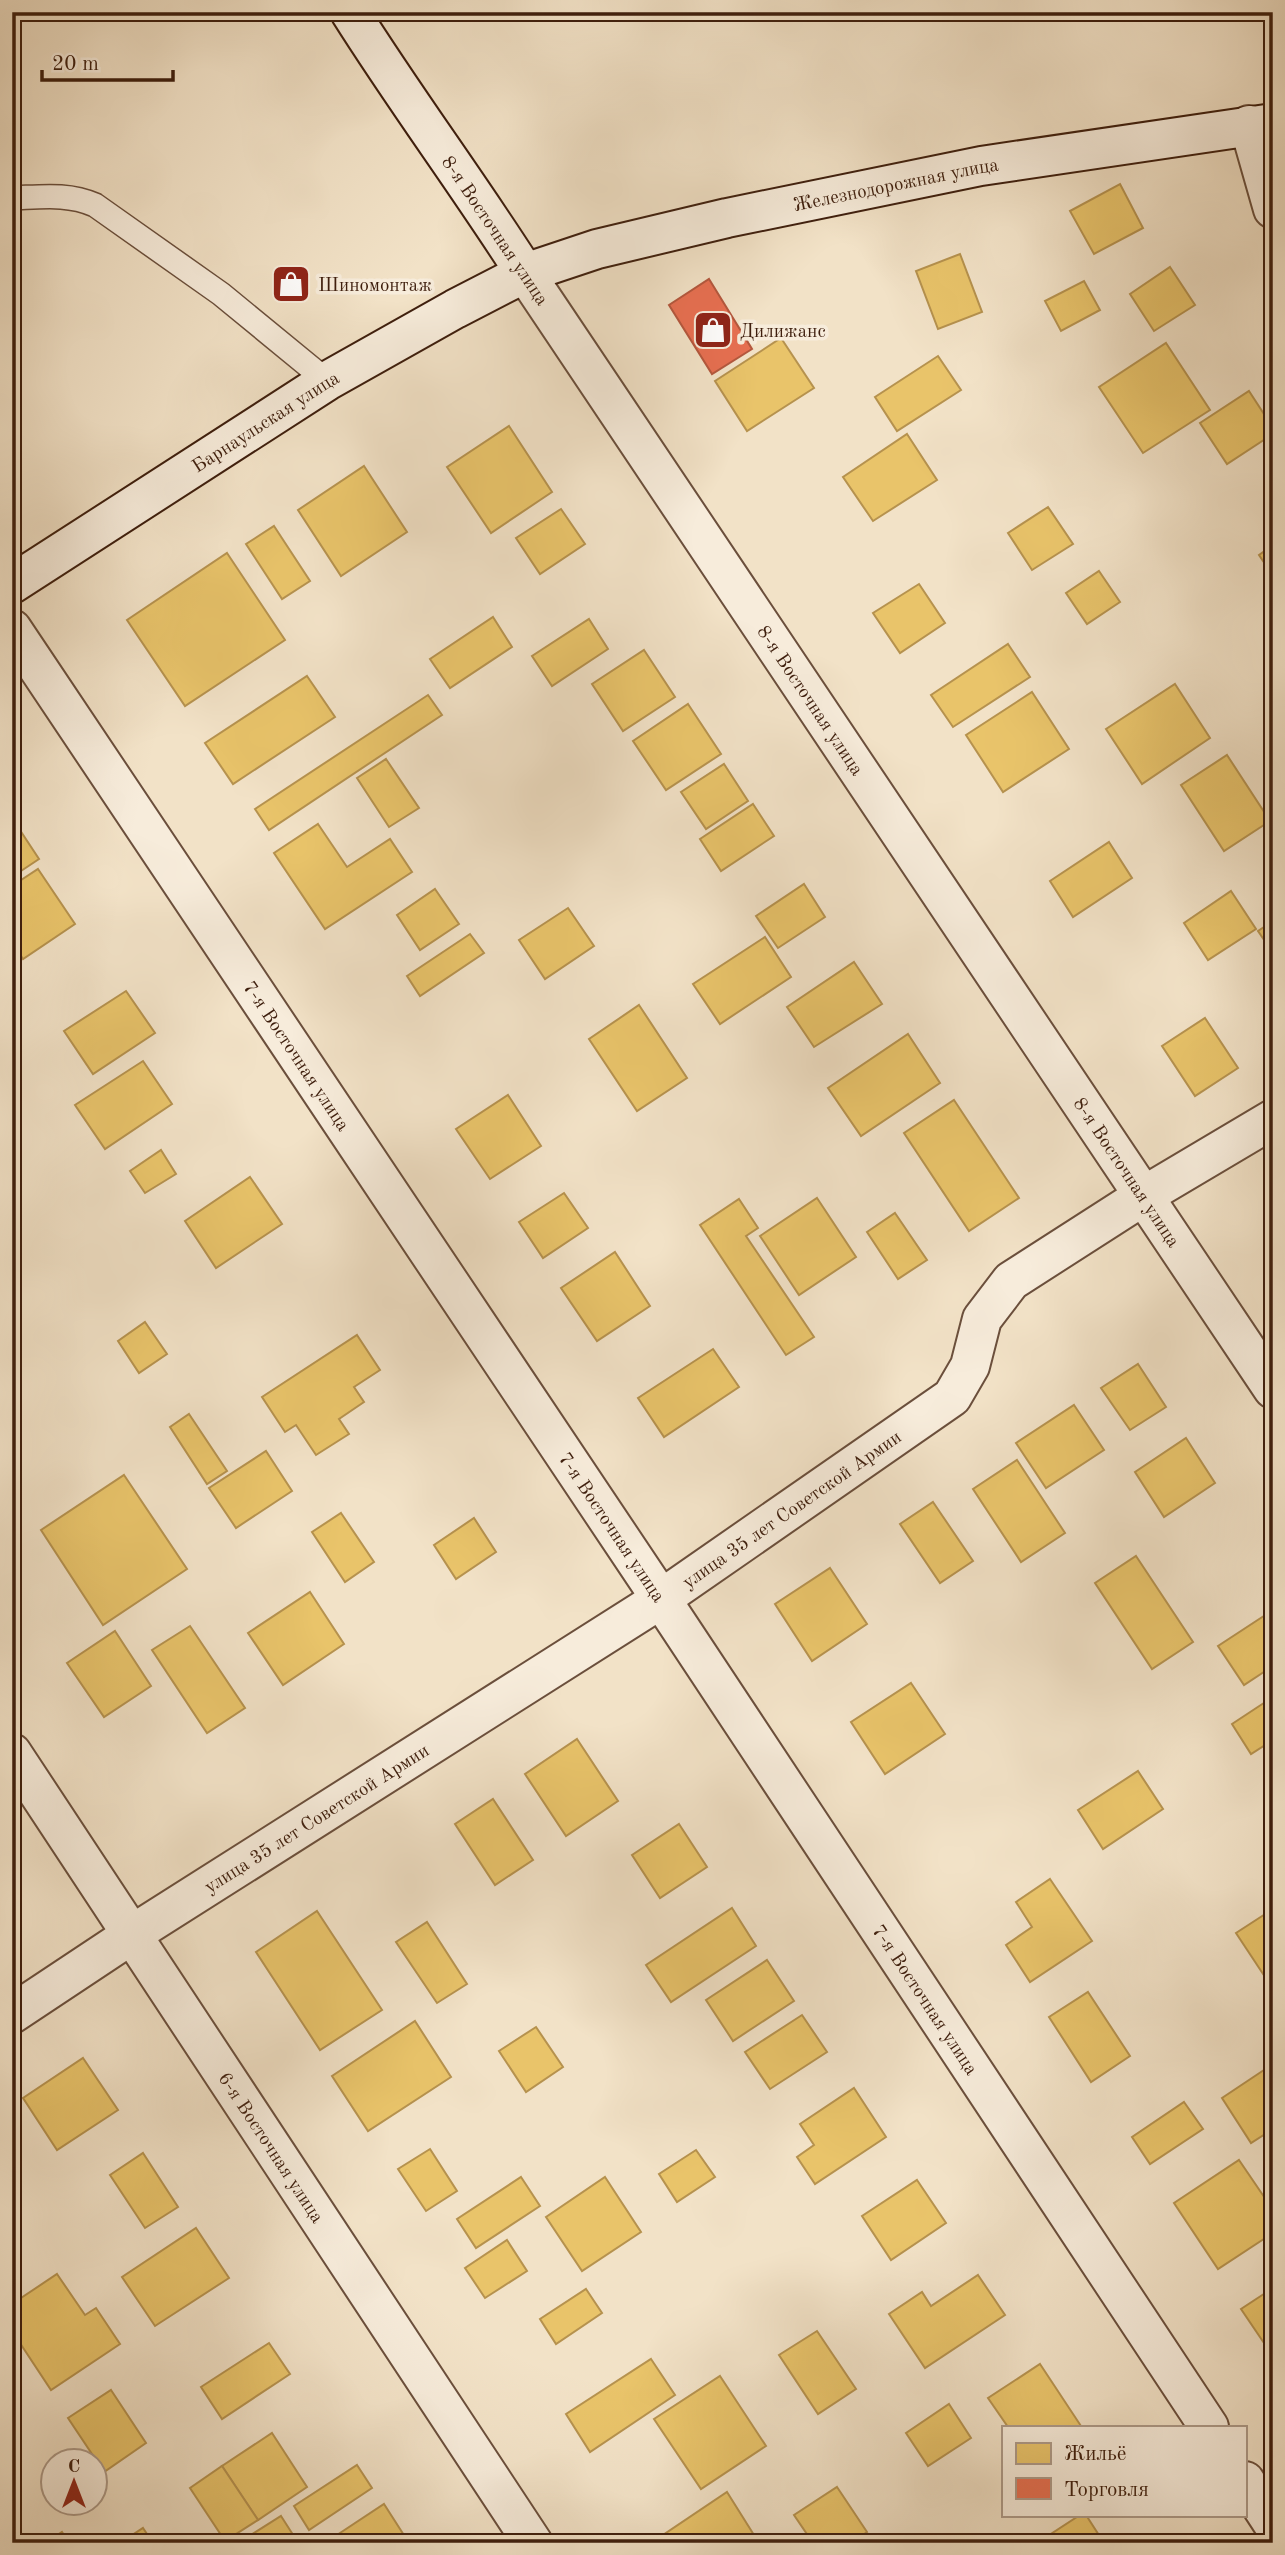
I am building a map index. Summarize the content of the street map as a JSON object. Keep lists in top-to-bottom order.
{
  "streets": {
    "street": [
      "Железнодорожная улица",
      "8-я Восточная улица",
      "Барнаульская улица",
      "7-я Восточная улица",
      "улица 35 лет Советской Армии",
      "6-я Восточная улица"
    ]
  },
  "crossings": [
    ["Железнодорожная улица", "8-я Восточная улица"],
    ["Железнодорожная улица", "Барнаульская улица"],
    ["8-я Восточная улица", "Барнаульская улица"],
    ["8-я Восточная улица", "улица 35 лет Советской Армии"],
    ["7-я Восточная улица", "улица 35 лет Советской Армии"],
    ["улица 35 лет Советской Армии", "6-я Восточная улица"]
  ],
  "places": {
    "shop": ["Шиномонтаж", "Дилижанс"]
  },
  "legend": ["Жильё", "Торговля"],
  "scale_bar": "20 m",
  "north": "top"
}
